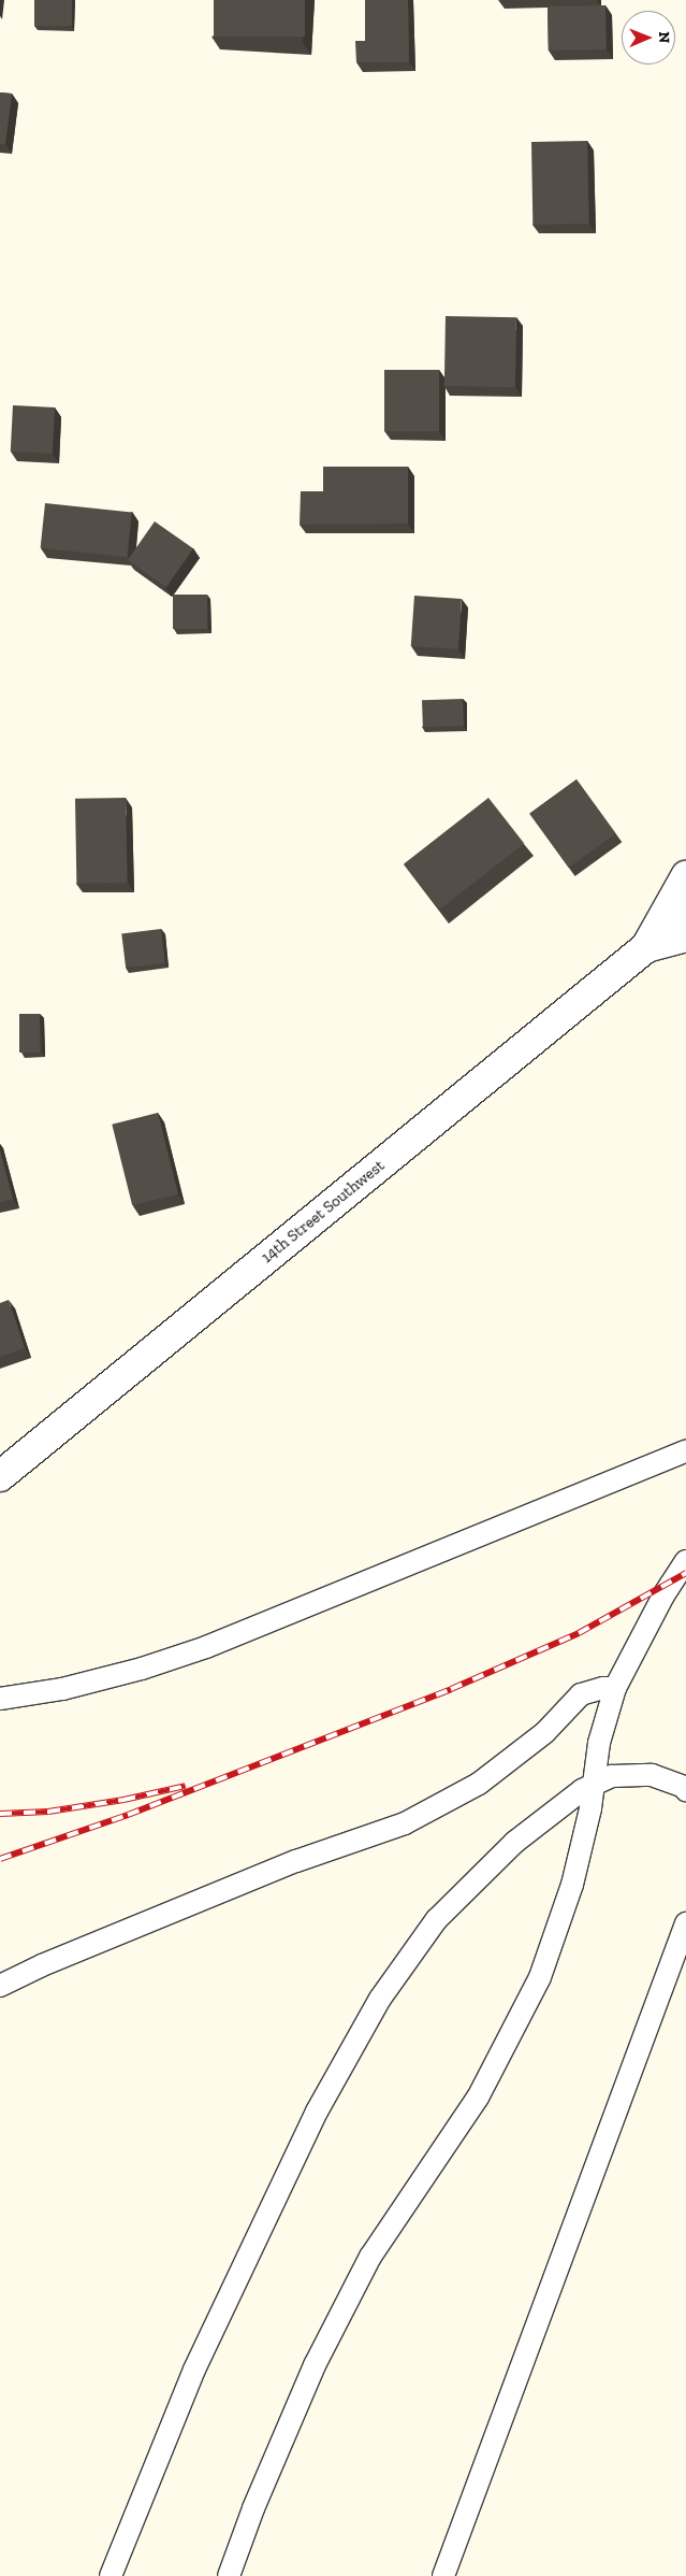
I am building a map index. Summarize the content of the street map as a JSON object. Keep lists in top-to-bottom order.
{
  "streets": {
    "street": ["14th Street Southwest"]
  },
  "north": "right"
}
